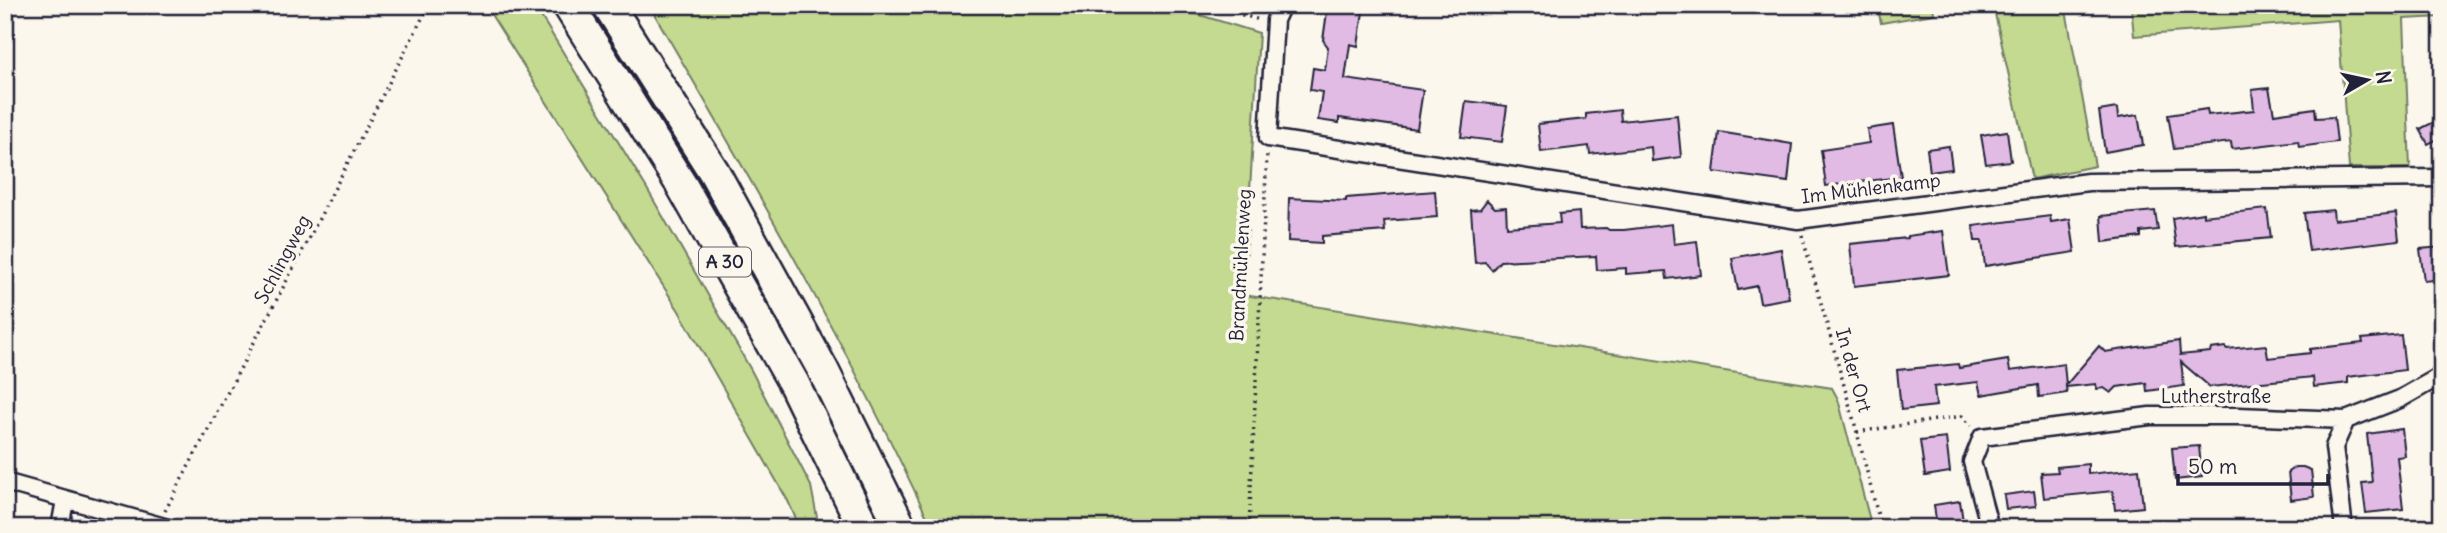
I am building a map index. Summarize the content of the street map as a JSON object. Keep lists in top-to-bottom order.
{
  "streets": {
    "highway": ["A 30"],
    "street": ["Im Mühlenkamp", "Lutherstraße"],
    "path": ["Schlingweg", "Brandmühlenweg", "In der Ort"]
  },
  "crossings": [
    ["Im Mühlenkamp", "Brandmühlenweg"],
    ["Im Mühlenkamp", "In der Ort"]
  ],
  "scale_bar": "50 m",
  "north": "right"
}
